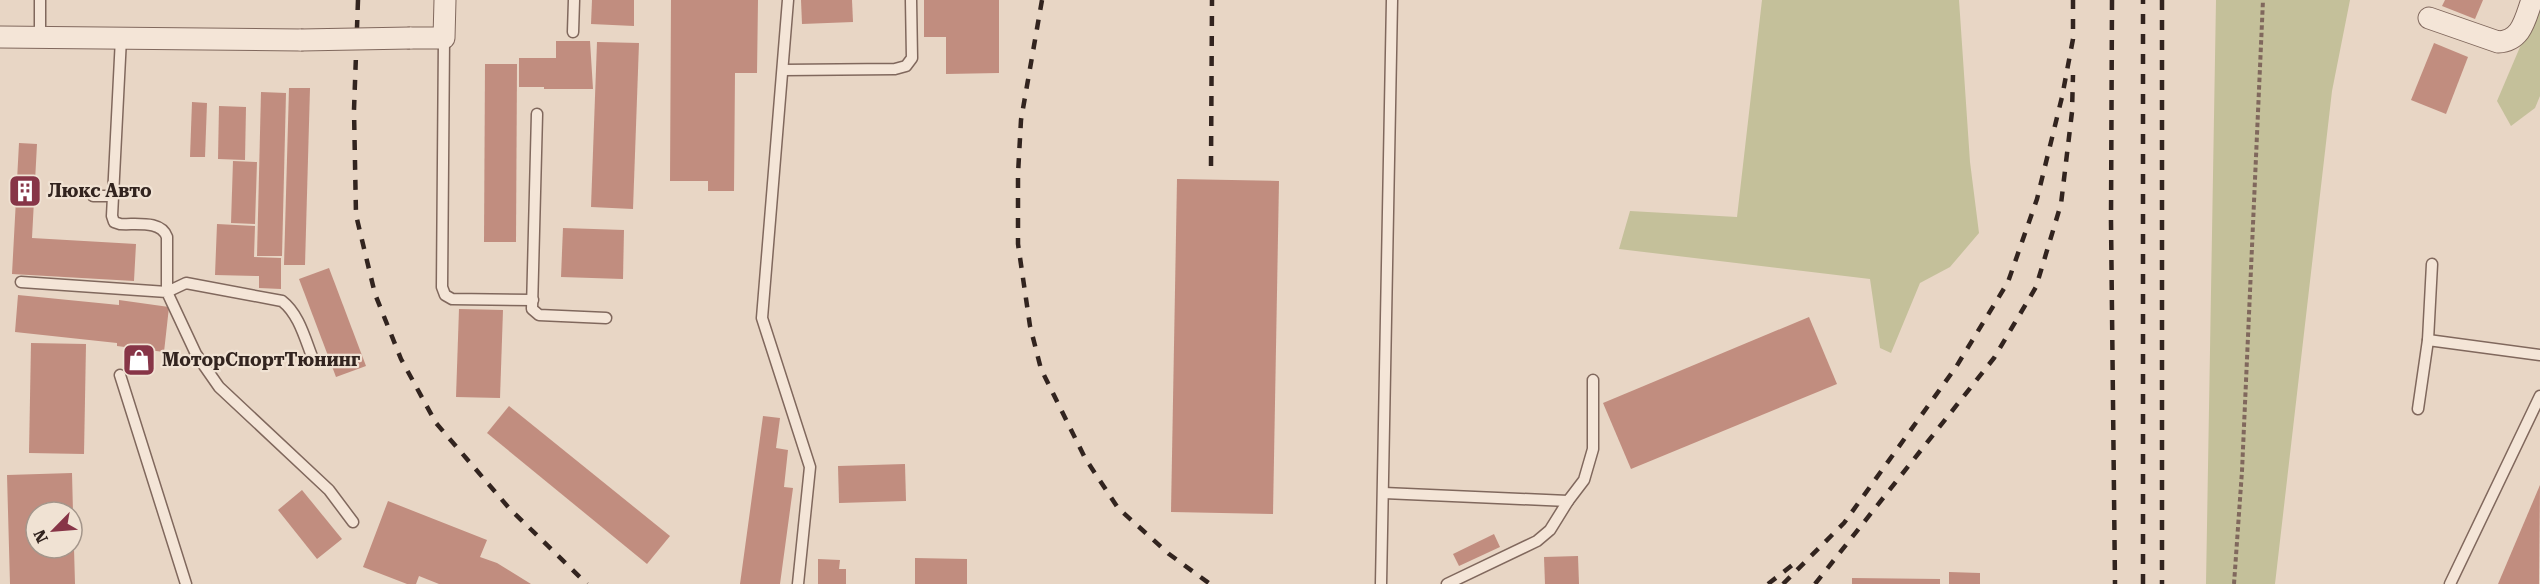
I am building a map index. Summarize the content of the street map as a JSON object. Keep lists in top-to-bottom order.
{
  "places": {
    "building": ["Люкс Авто"],
    "shop": ["МоторСпортТюнинг"]
  },
  "north": "bottom left"
}
